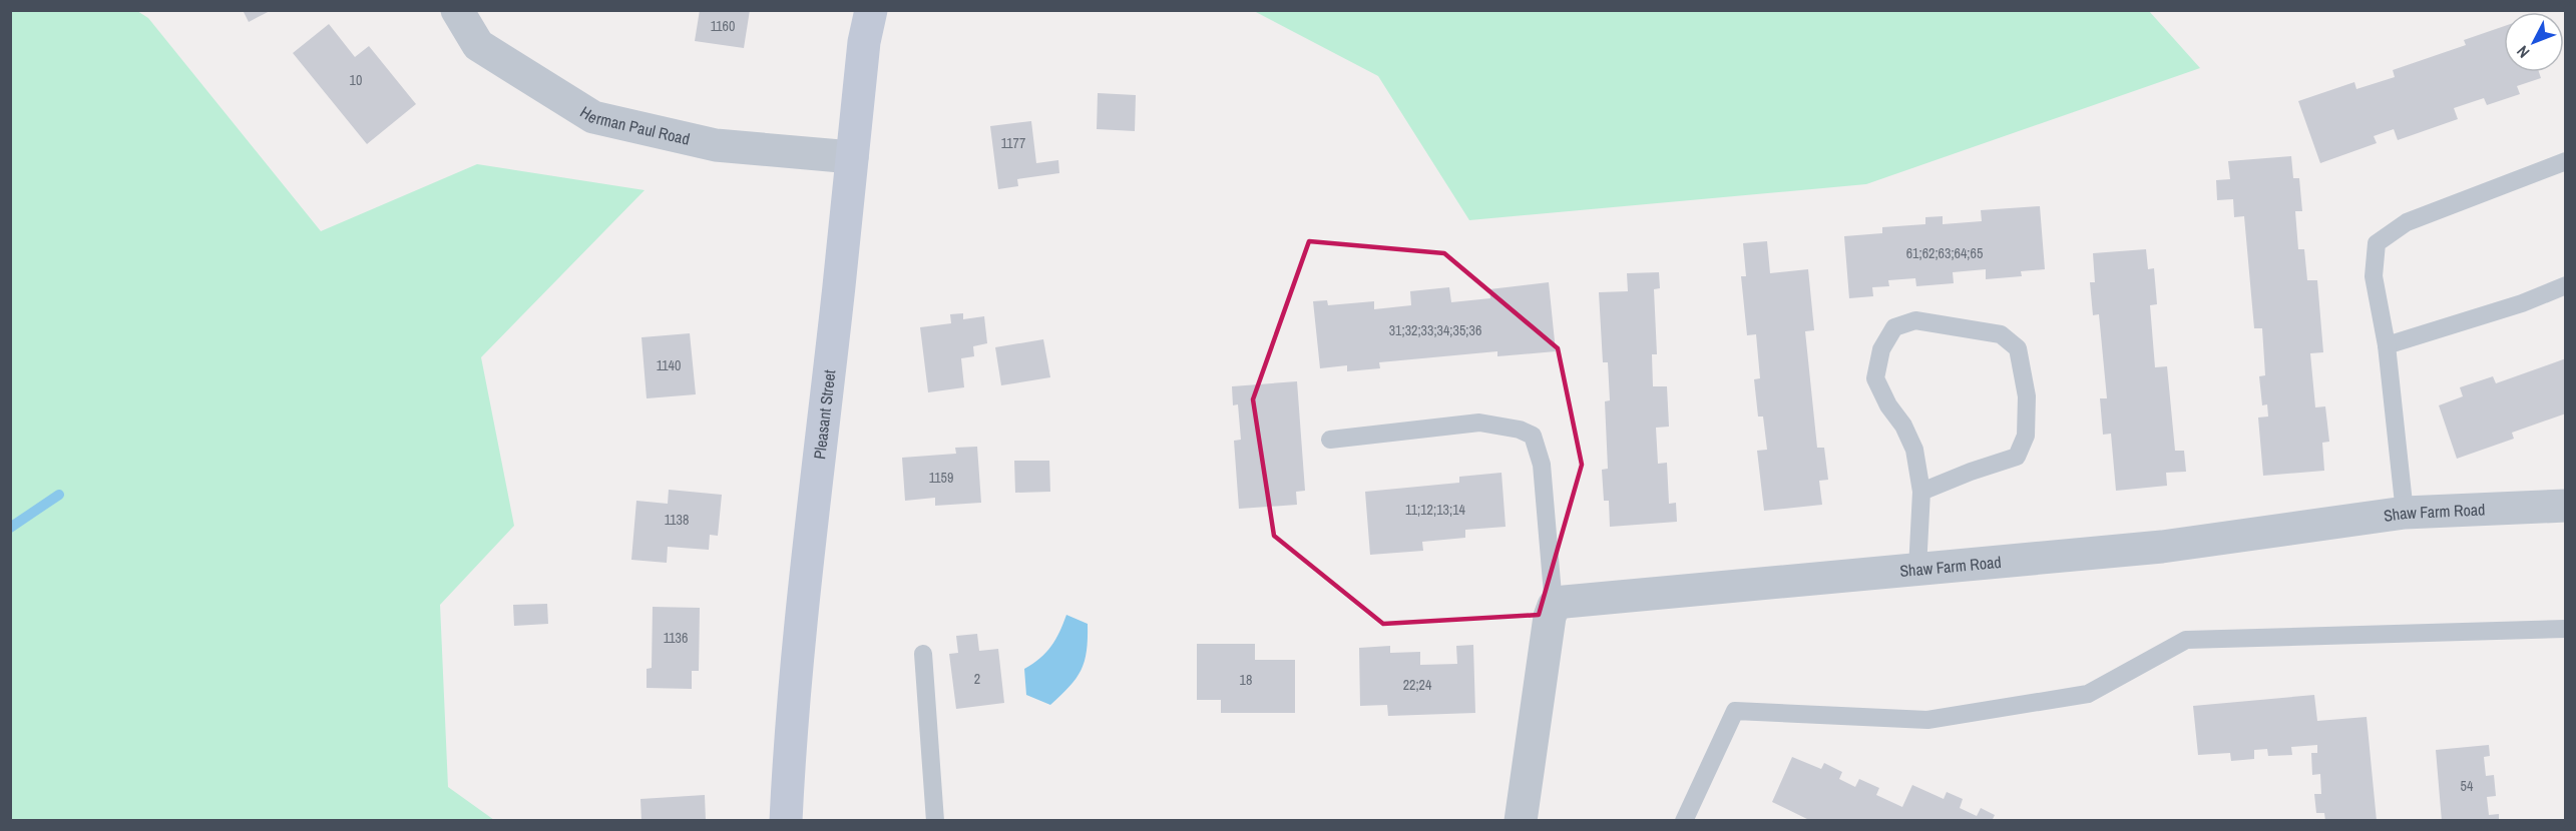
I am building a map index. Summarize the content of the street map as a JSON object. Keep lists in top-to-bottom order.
{
  "streets": {
    "main road": ["Pleasant Street"],
    "street": ["Herman Paul Road", "Shaw Farm Road"]
  },
  "crossings": [
    ["Herman Paul Road", "Pleasant Street"]
  ],
  "house_numbers": [
    "1160",
    "10",
    "1177",
    "61;62;63;64;65",
    "31;32;33;34;35;36",
    "1140",
    "1159",
    "11;12;13;14",
    "1138",
    "1136",
    "2",
    "18",
    "22;24",
    "54"
  ],
  "north": "bottom left"
}
